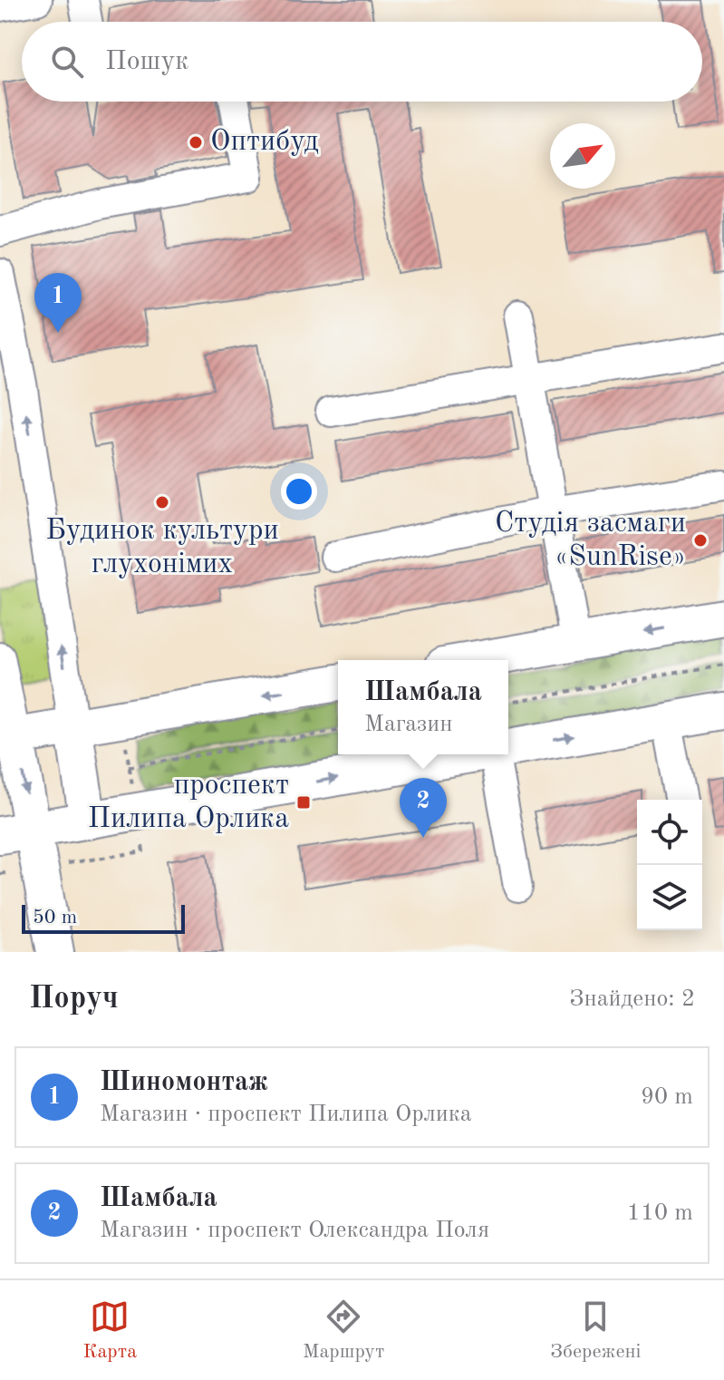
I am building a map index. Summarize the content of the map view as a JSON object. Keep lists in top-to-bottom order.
{
  "places": {
    "other": ["Оптибуд", "Будинок культури глухонімих", "Студія засмаги «SunRise»"],
    "transit": ["проспект Пилипа Орлика"]
  },
  "scale_bar": "50 m",
  "north": "top right",
  "page": {
    "search": "Пошук",
    "pins": ["1", "2"],
    "popup": ["Шамбала", "Магазин"],
    "scale": "50 m",
    "heading": ["Поруч", "Знайдено: 2"],
    "list": [
      {
        "mark": "1",
        "name": "Шиномонтаж",
        "note": "Магазин · проспект Пилипа Орлика",
        "value": "90 m"
      },
      {
        "mark": "2",
        "name": "Шамбала",
        "note": "Магазин · проспект Олександра Поля",
        "value": "110 m"
      }
    ],
    "nav": ["Карта", "Маршрут", "Збережені"]
  }
}
